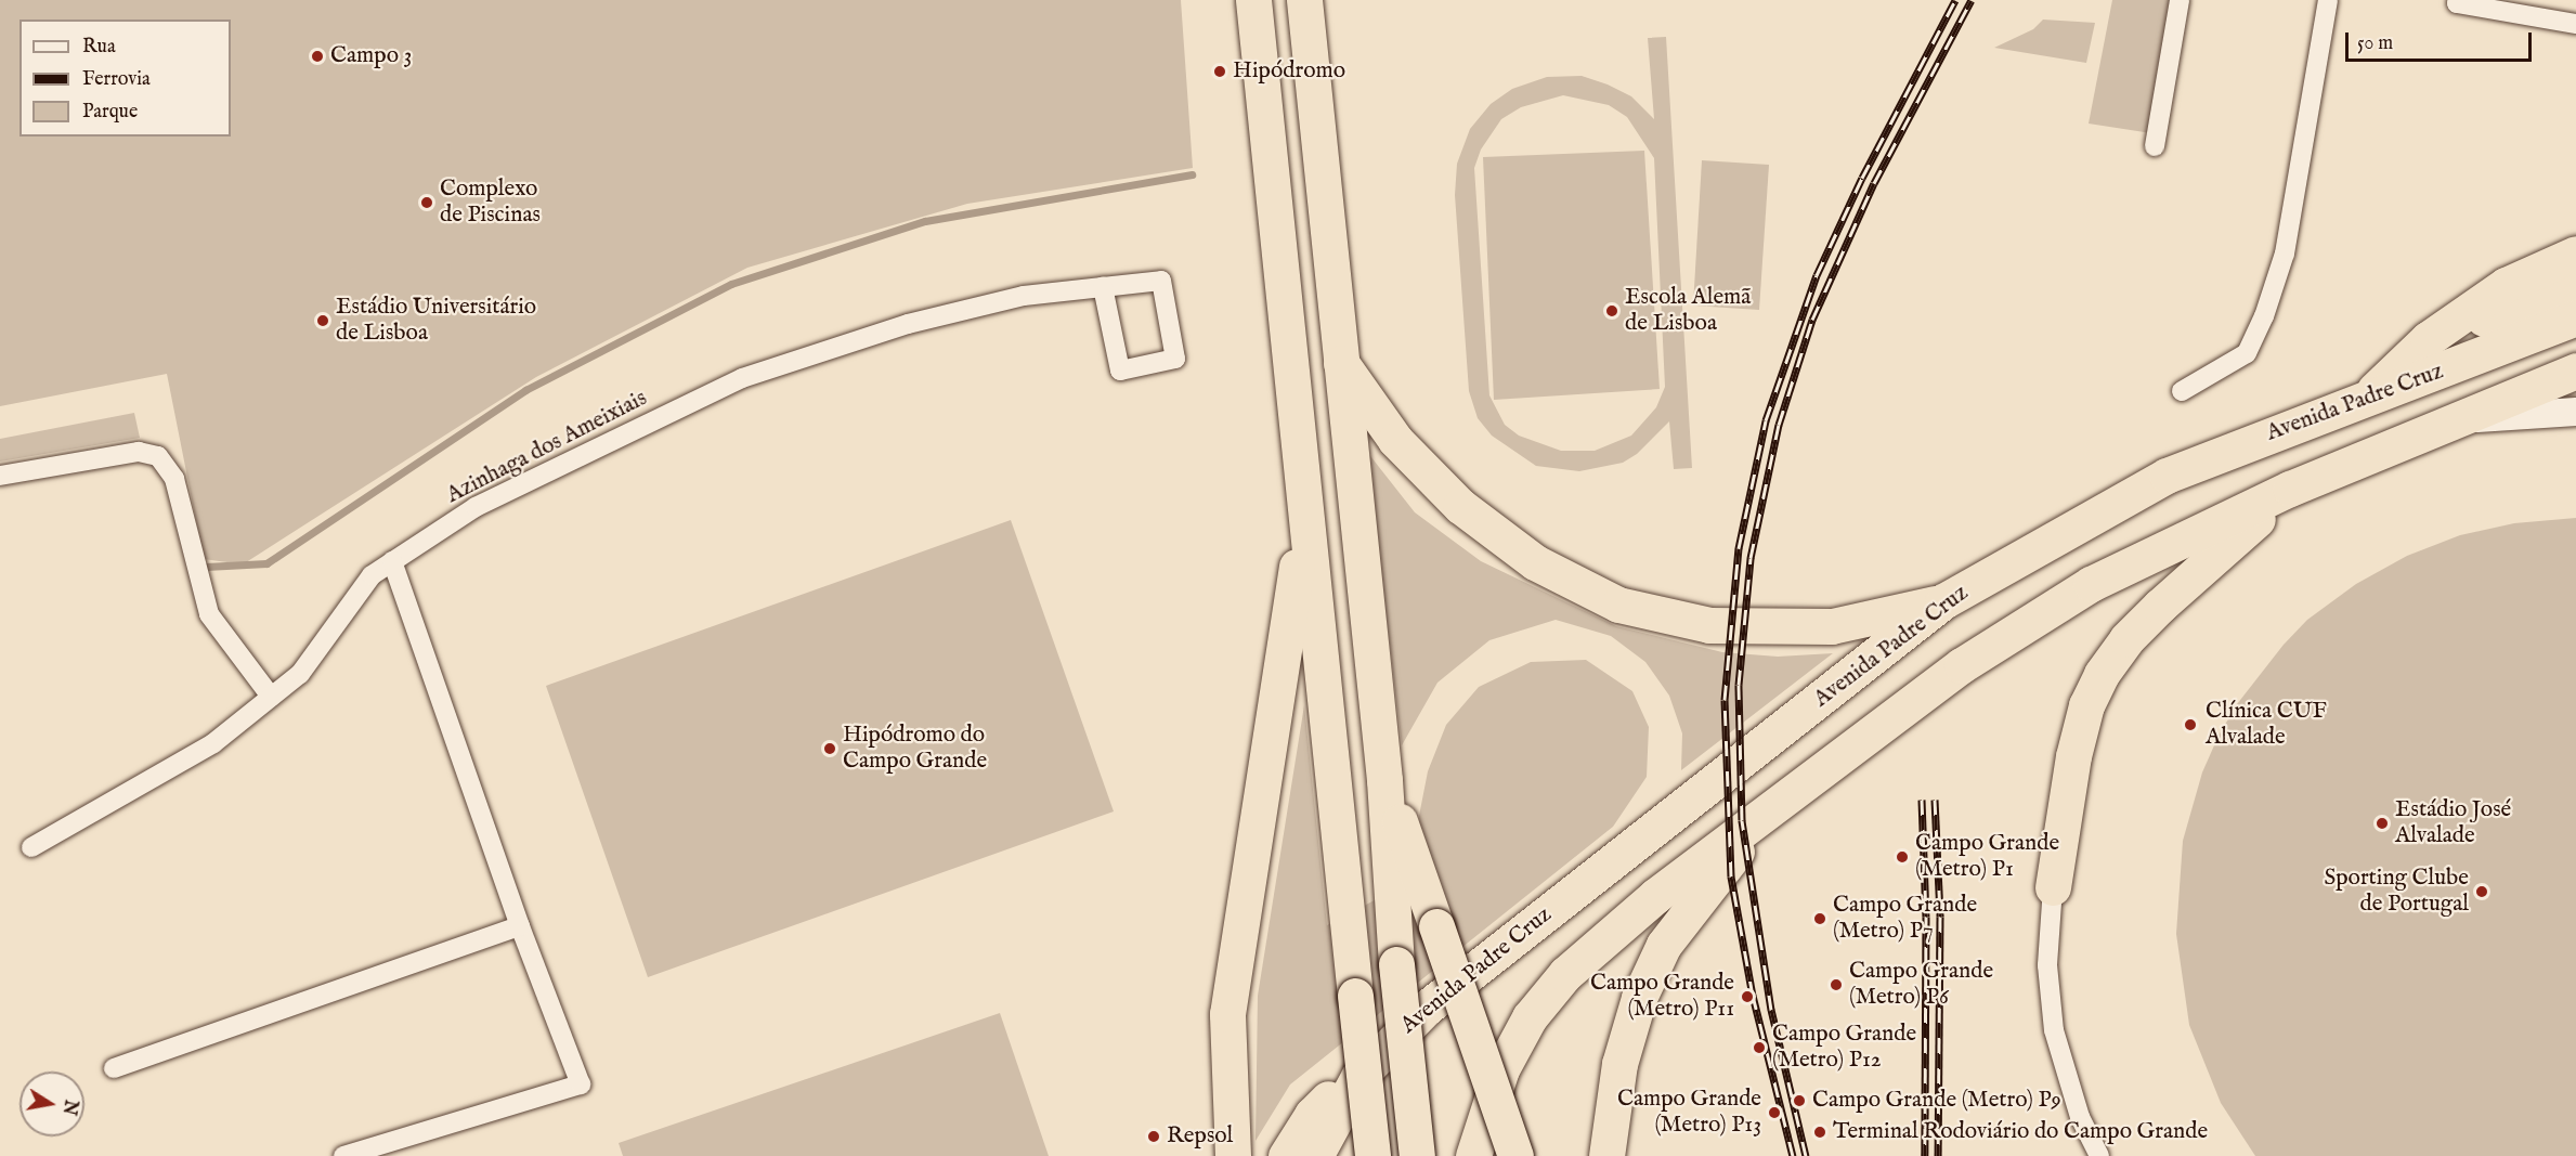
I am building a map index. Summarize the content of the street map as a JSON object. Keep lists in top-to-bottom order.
{
  "streets": {
    "highway": ["Avenida Padre Cruz"],
    "street": ["Azinhaga dos Ameixiais"]
  },
  "places": [
    "Campo 3",
    "Hipódromo",
    "Complexo de Piscinas",
    "Escola Alemã de Lisboa",
    "Estádio Universitário de Lisboa",
    "Clínica CUF Alvalade",
    "Hipódromo do Campo Grande",
    "Estádio José Alvalade",
    "Campo Grande (Metro) P1",
    "Sporting Clube de Portugal",
    "Campo Grande (Metro) P7",
    "Campo Grande (Metro) P6",
    "Campo Grande (Metro) P11",
    "Campo Grande (Metro) P12",
    "Campo Grande (Metro) P9",
    "Campo Grande (Metro) P13",
    "Terminal Rodoviário do Campo Grande",
    "Repsol"
  ],
  "legend": ["Rua", "Ferrovia", "Parque"],
  "scale_bar": "50 m",
  "north": "right"
}
